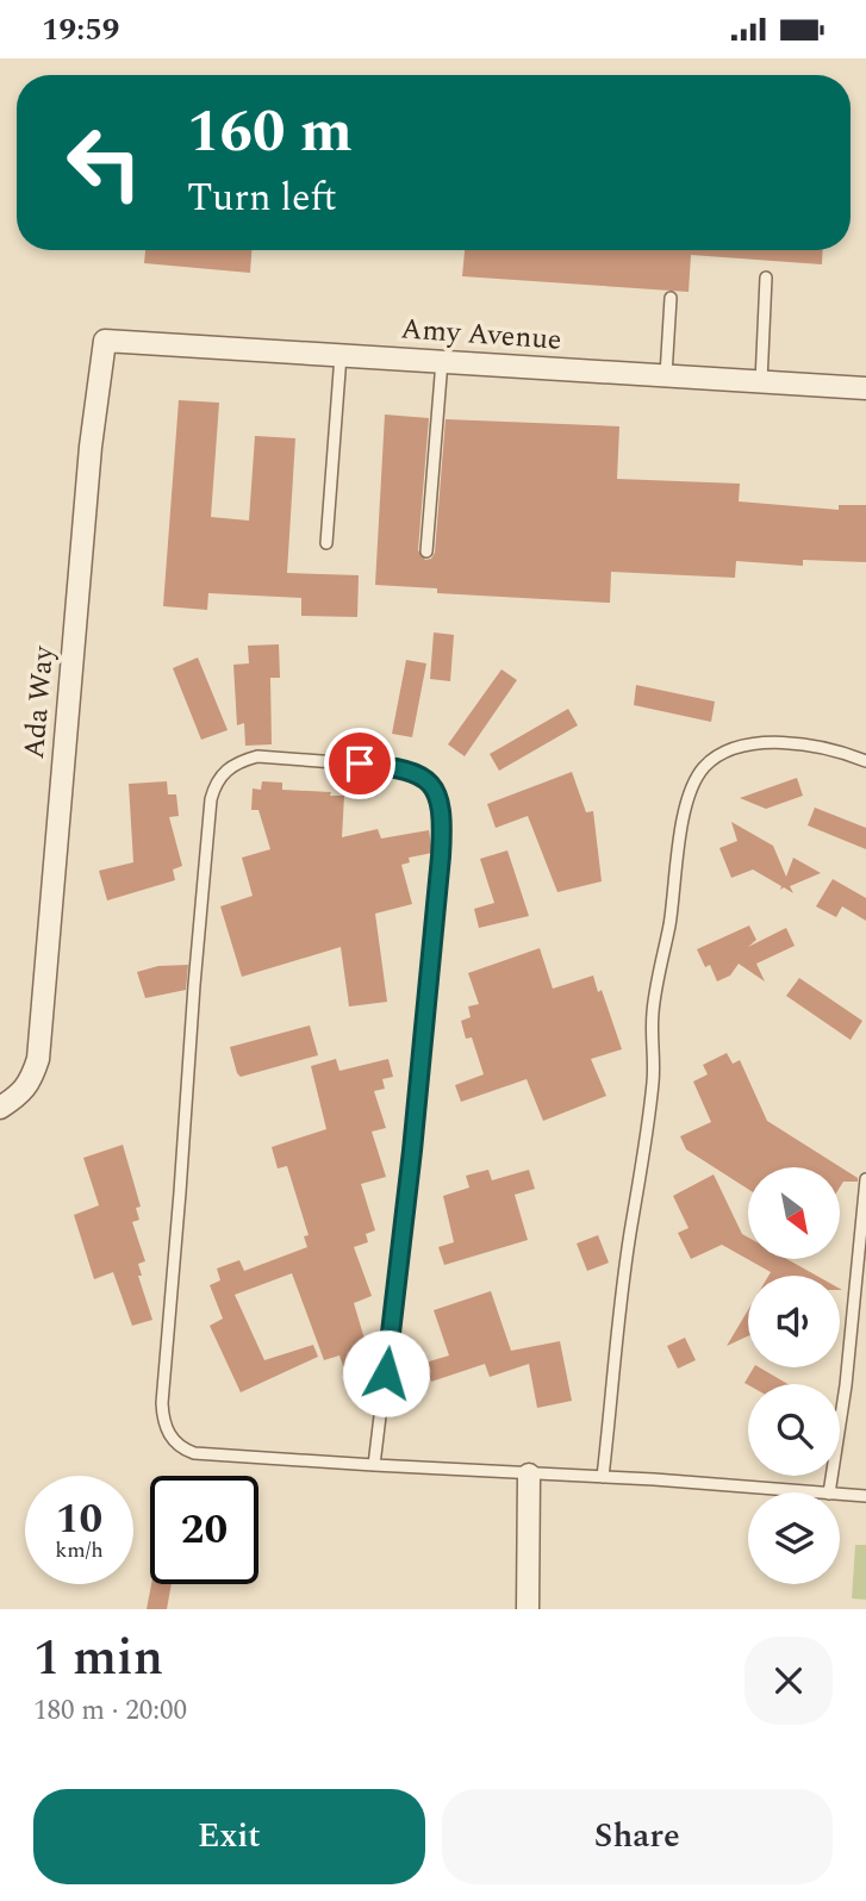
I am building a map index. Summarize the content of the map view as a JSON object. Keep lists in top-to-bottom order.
{
  "streets": {
    "street": ["Amy Avenue", "Ada Way"]
  },
  "crossings": [
    ["Amy Avenue", "Ada Way"]
  ],
  "north": "bottom right",
  "page": {
    "status": "19:59",
    "turn": ["160 m", "Turn left"],
    "speed": "10 km/h",
    "limit": "20",
    "heading": ["1 min", "180 m · 20:00"],
    "buttons": ["Exit", "Share"]
  }
}
